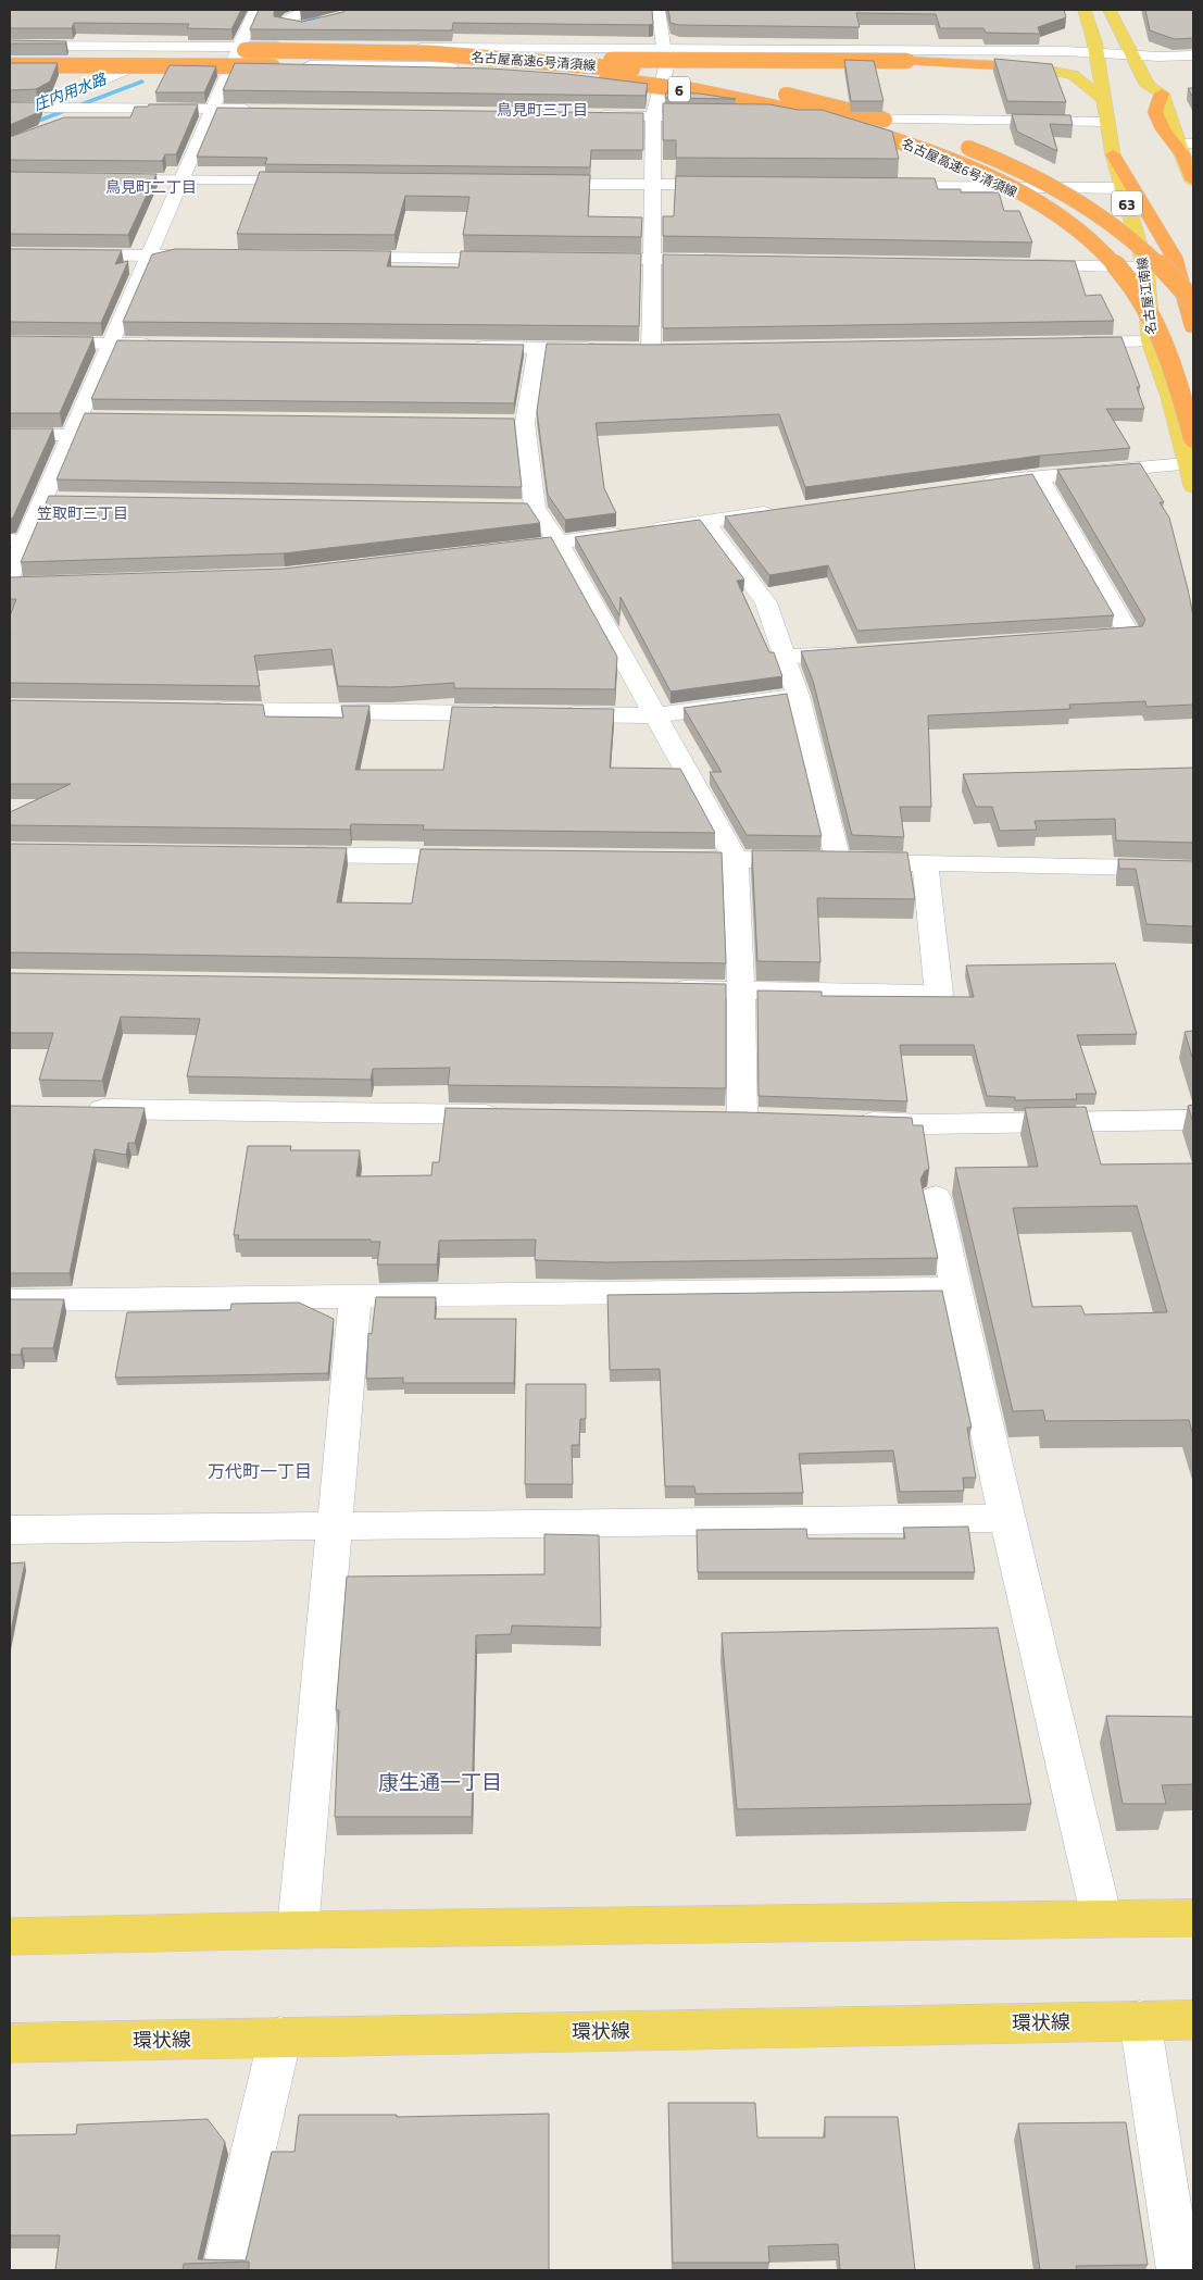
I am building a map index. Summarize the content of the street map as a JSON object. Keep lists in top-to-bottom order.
{
  "streets": {
    "highway": ["名古屋高速6号清須線", "6"],
    "main road": ["63", "名古屋江南線", "環状線"]
  },
  "districts": [
    "鳥見町三丁目",
    "鳥見町二丁目",
    "笠取町三丁目",
    "万代町一丁目",
    "康生通一丁目"
  ],
  "water": ["庄内用水路"]
}
